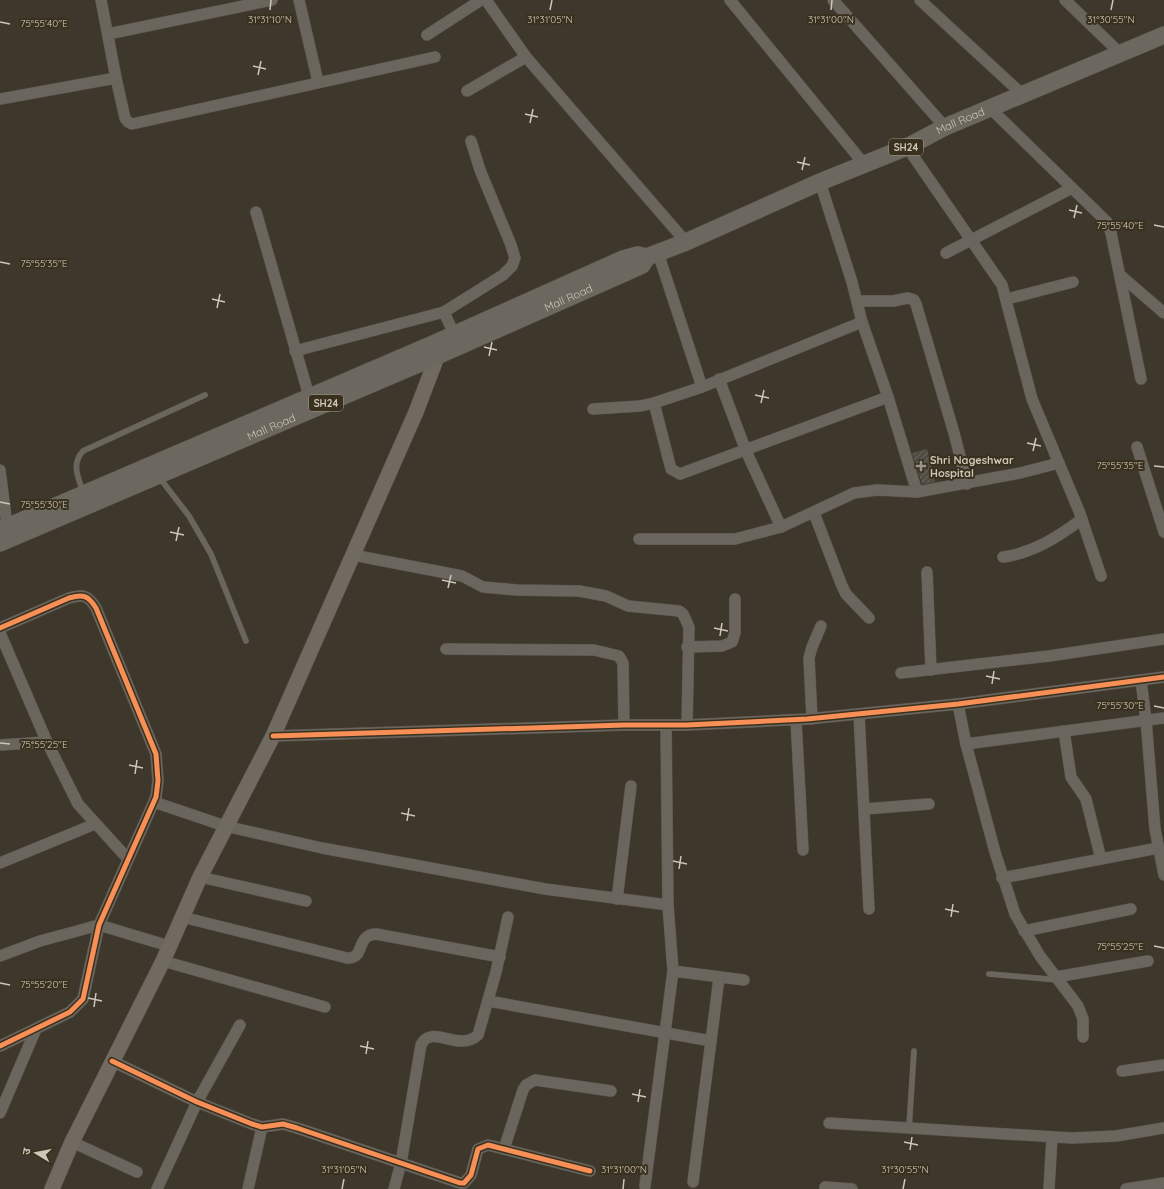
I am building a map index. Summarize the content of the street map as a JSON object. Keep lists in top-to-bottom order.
{
  "streets": {
    "main road": ["Mall Road", "SH24"]
  },
  "places": {
    "health": ["Shri Nageshwar Hospital"]
  },
  "north": "left",
  "coordinates": [
    "31°31'10\"N",
    "31°31'05\"N",
    "31°31'00\"N",
    "31°30'55\"N",
    "75°55'40\"E",
    "75°55'35\"E",
    "75°55'30\"E",
    "75°55'25\"E",
    "75°55'20\"E"
  ]
}
